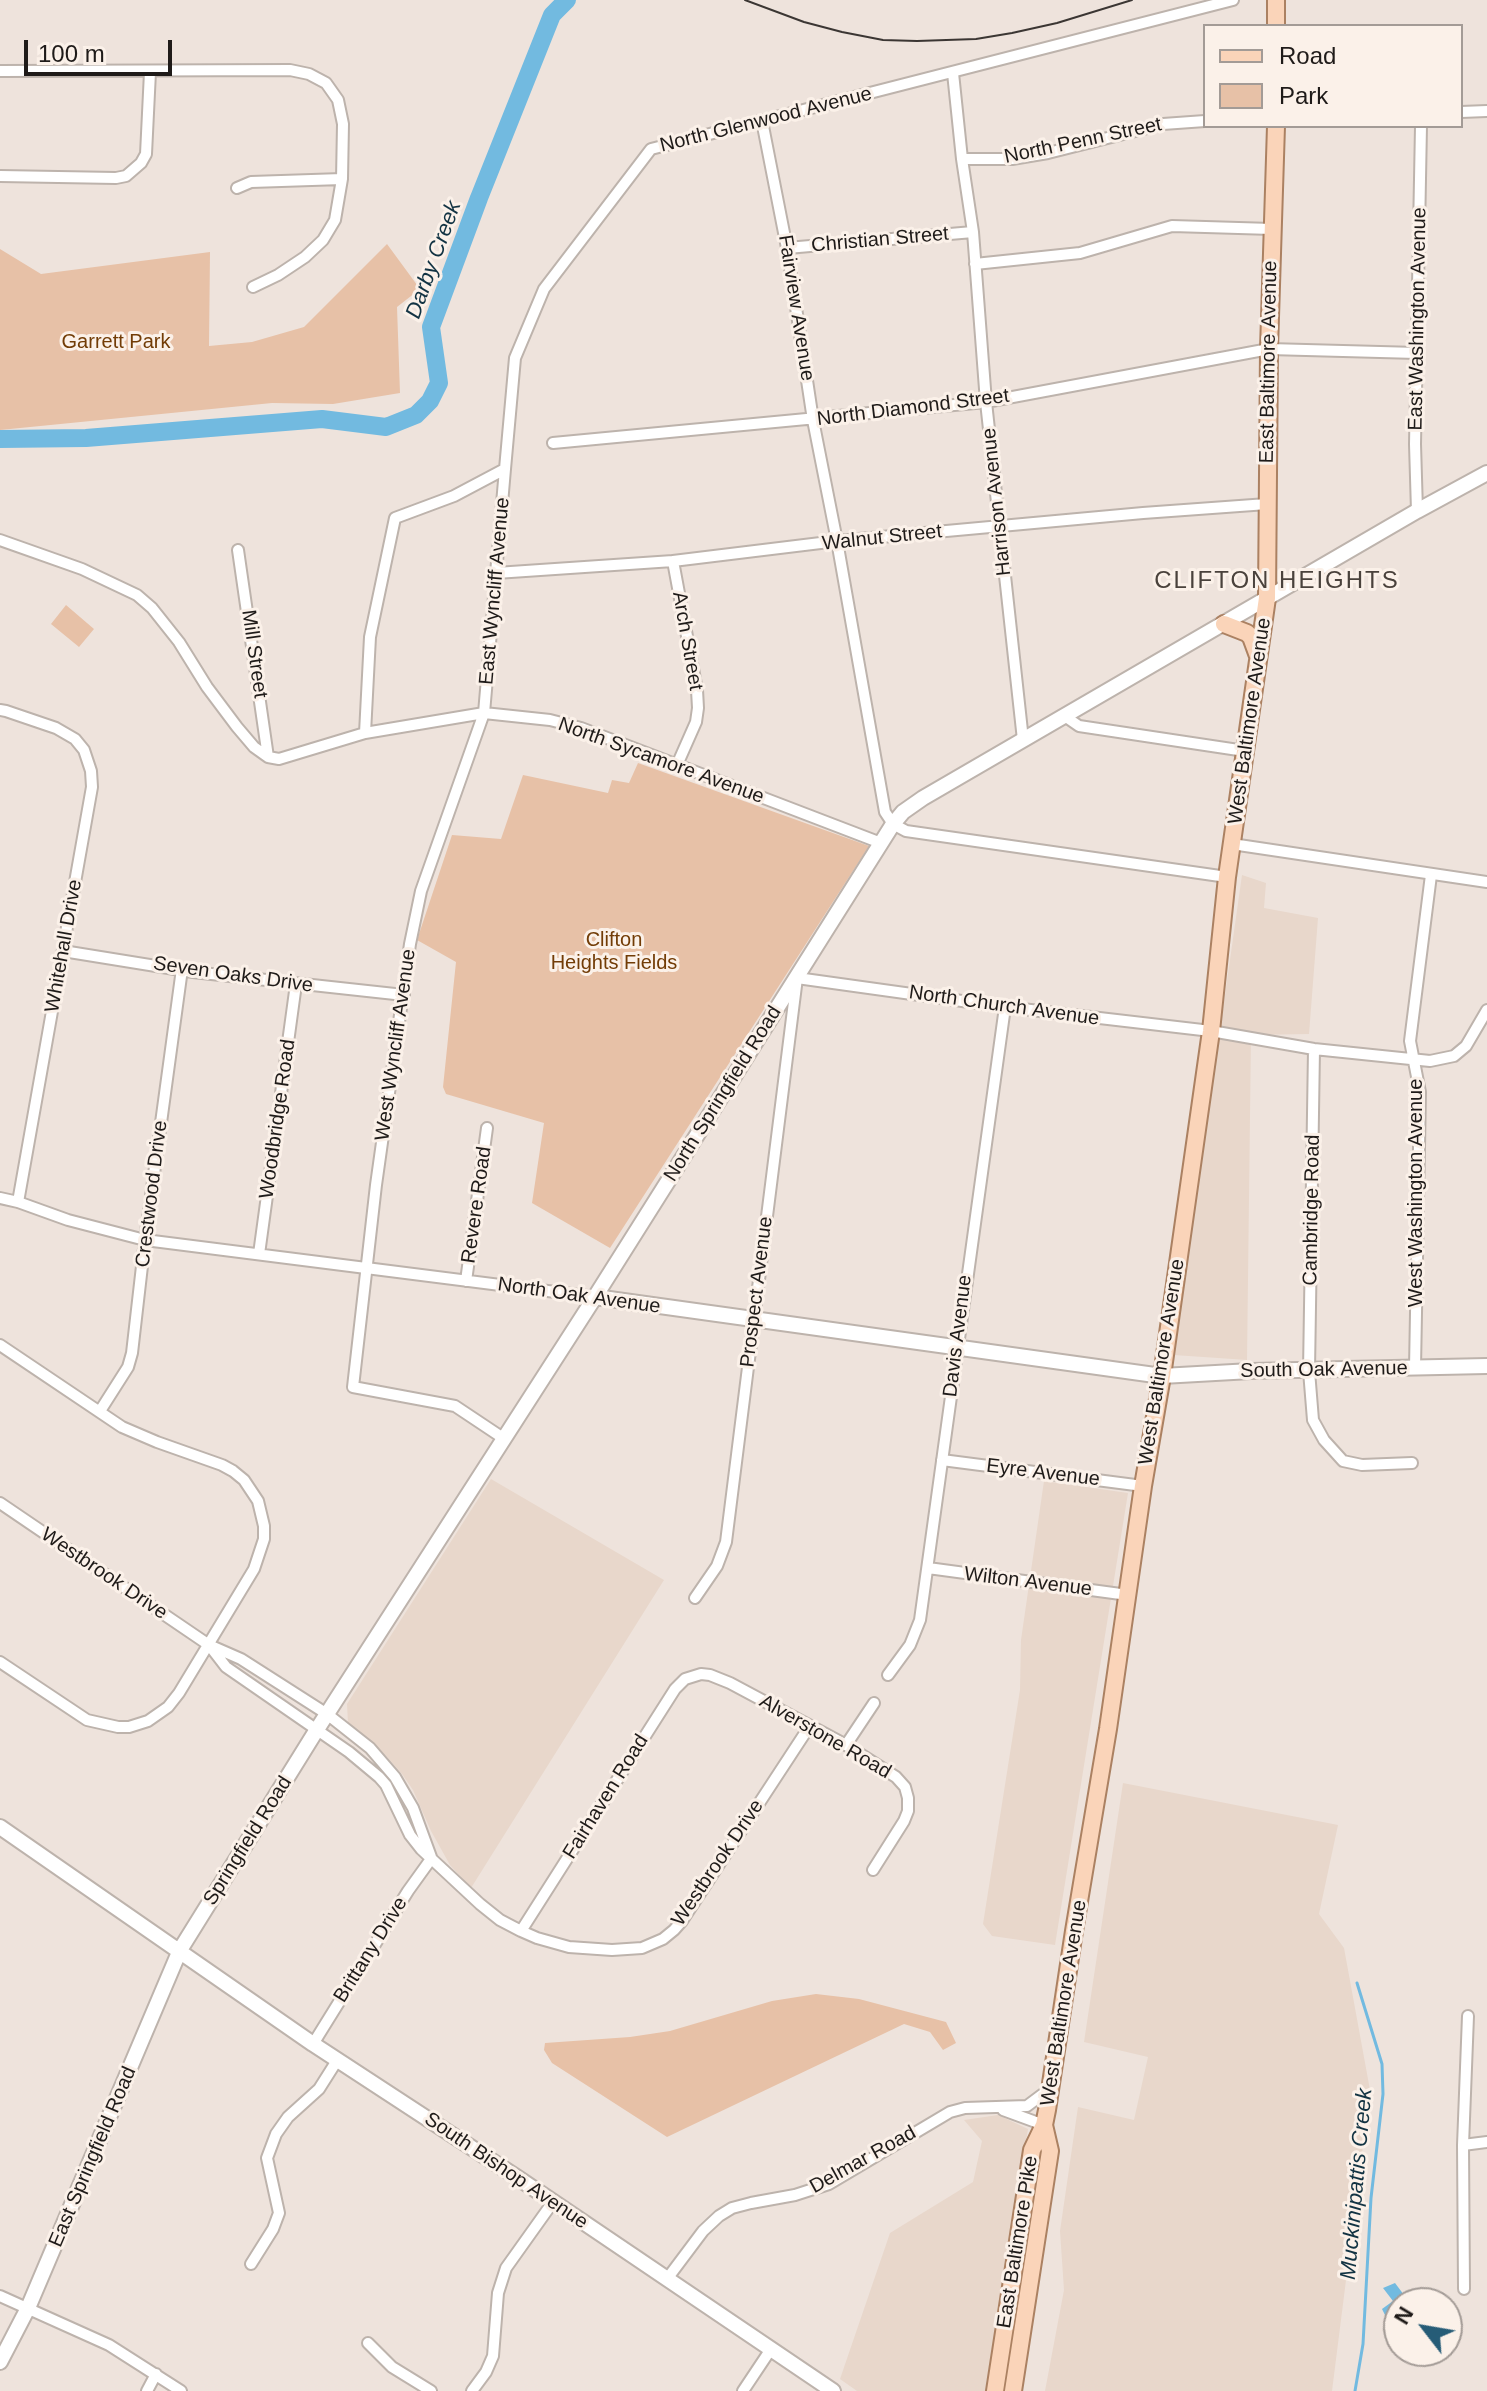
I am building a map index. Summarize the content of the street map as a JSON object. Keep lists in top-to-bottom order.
{
  "streets": {
    "main road": [
      "East Baltimore Avenue",
      "West Baltimore Avenue",
      "North Springfield Road",
      "North Oak Avenue",
      "South Oak Avenue",
      "Springfield Road",
      "East Springfield Road",
      "South Bishop Avenue",
      "East Baltimore Pike"
    ],
    "street": [
      "North Glenwood Avenue",
      "North Penn Street",
      "Christian Street",
      "Fairview Avenue",
      "East Washington Avenue",
      "North Diamond Street",
      "Harrison Avenue",
      "Walnut Street",
      "East Wyncliff Avenue",
      "Arch Street",
      "Mill Street",
      "North Sycamore Avenue",
      "Whitehall Drive",
      "Seven Oaks Drive",
      "North Church Avenue",
      "West Wyncliff Avenue",
      "Woodbridge Road",
      "West Washington Avenue",
      "Crestwood Drive",
      "Revere Road",
      "Cambridge Road",
      "Prospect Avenue",
      "Davis Avenue",
      "Eyre Avenue",
      "Westbrook Drive",
      "Wilton Avenue",
      "Alverstone Road",
      "Fairhaven Road",
      "Brittany Drive",
      "Delmar Road"
    ]
  },
  "crossings": [
    ["North Glenwood Avenue", "Fairview Avenue"],
    ["North Glenwood Avenue", "Harrison Avenue"],
    ["North Glenwood Avenue", "East Wyncliff Avenue"],
    ["North Penn Street", "Harrison Avenue"],
    ["Christian Street", "Fairview Avenue"],
    ["Christian Street", "Harrison Avenue"],
    ["Fairview Avenue", "North Diamond Street"],
    ["Fairview Avenue", "Walnut Street"],
    ["Fairview Avenue", "North Springfield Road"],
    ["East Washington Avenue", "North Diamond Street"],
    ["East Washington Avenue", "North Springfield Road"],
    ["East Baltimore Avenue", "North Diamond Street"],
    ["East Baltimore Avenue", "Walnut Street"],
    ["East Baltimore Avenue", "West Baltimore Avenue"],
    ["East Baltimore Avenue", "North Springfield Road"],
    ["North Diamond Street", "Harrison Avenue"],
    ["Harrison Avenue", "Walnut Street"],
    ["Harrison Avenue", "North Springfield Road"],
    ["Walnut Street", "East Wyncliff Avenue"],
    ["Walnut Street", "Arch Street"],
    ["East Wyncliff Avenue", "North Sycamore Avenue"],
    ["East Wyncliff Avenue", "West Wyncliff Avenue"],
    ["Arch Street", "North Sycamore Avenue"],
    ["Mill Street", "North Sycamore Avenue"],
    ["West Baltimore Avenue", "North Church Avenue"],
    ["West Baltimore Avenue", "North Springfield Road"],
    ["West Baltimore Avenue", "North Oak Avenue"],
    ["West Baltimore Avenue", "South Oak Avenue"],
    ["West Baltimore Avenue", "Eyre Avenue"],
    ["West Baltimore Avenue", "Wilton Avenue"],
    ["West Baltimore Avenue", "Delmar Road"],
    ["West Baltimore Avenue", "East Baltimore Pike"],
    ["North Sycamore Avenue", "West Wyncliff Avenue"],
    ["North Sycamore Avenue", "North Springfield Road"],
    ["Whitehall Drive", "Seven Oaks Drive"],
    ["Whitehall Drive", "North Oak Avenue"],
    ["Seven Oaks Drive", "West Wyncliff Avenue"],
    ["Seven Oaks Drive", "Woodbridge Road"],
    ["Seven Oaks Drive", "Crestwood Drive"],
    ["North Church Avenue", "North Springfield Road"],
    ["North Church Avenue", "West Washington Avenue"],
    ["North Church Avenue", "Cambridge Road"],
    ["North Church Avenue", "Prospect Avenue"],
    ["North Church Avenue", "Davis Avenue"],
    ["West Wyncliff Avenue", "North Springfield Road"],
    ["West Wyncliff Avenue", "North Oak Avenue"],
    ["North Springfield Road", "Prospect Avenue"],
    ["North Springfield Road", "North Oak Avenue"],
    ["North Springfield Road", "Westbrook Drive"],
    ["North Springfield Road", "Springfield Road"],
    ["Woodbridge Road", "North Oak Avenue"],
    ["West Washington Avenue", "South Oak Avenue"],
    ["Crestwood Drive", "North Oak Avenue"],
    ["Revere Road", "North Oak Avenue"],
    ["Cambridge Road", "South Oak Avenue"],
    ["Prospect Avenue", "North Oak Avenue"],
    ["North Oak Avenue", "Davis Avenue"],
    ["North Oak Avenue", "South Oak Avenue"],
    ["Davis Avenue", "Eyre Avenue"],
    ["Davis Avenue", "Wilton Avenue"],
    ["Westbrook Drive", "Alverstone Road"],
    ["Westbrook Drive", "Fairhaven Road"],
    ["Westbrook Drive", "Springfield Road"],
    ["Westbrook Drive", "Brittany Drive"],
    ["Alverstone Road", "Fairhaven Road"],
    ["Springfield Road", "East Springfield Road"],
    ["Springfield Road", "South Bishop Avenue"],
    ["Brittany Drive", "South Bishop Avenue"],
    ["East Springfield Road", "South Bishop Avenue"],
    ["Delmar Road", "South Bishop Avenue"],
    ["Delmar Road", "East Baltimore Pike"]
  ],
  "districts": ["CLIFTON HEIGHTS"],
  "water": ["Darby Creek", "Muckinipattis Creek"],
  "parks": ["Garrett Park", "Clifton Heights Fields"],
  "legend": ["Road", "Park"],
  "scale_bar": "100 m",
  "north": "top left"
}
